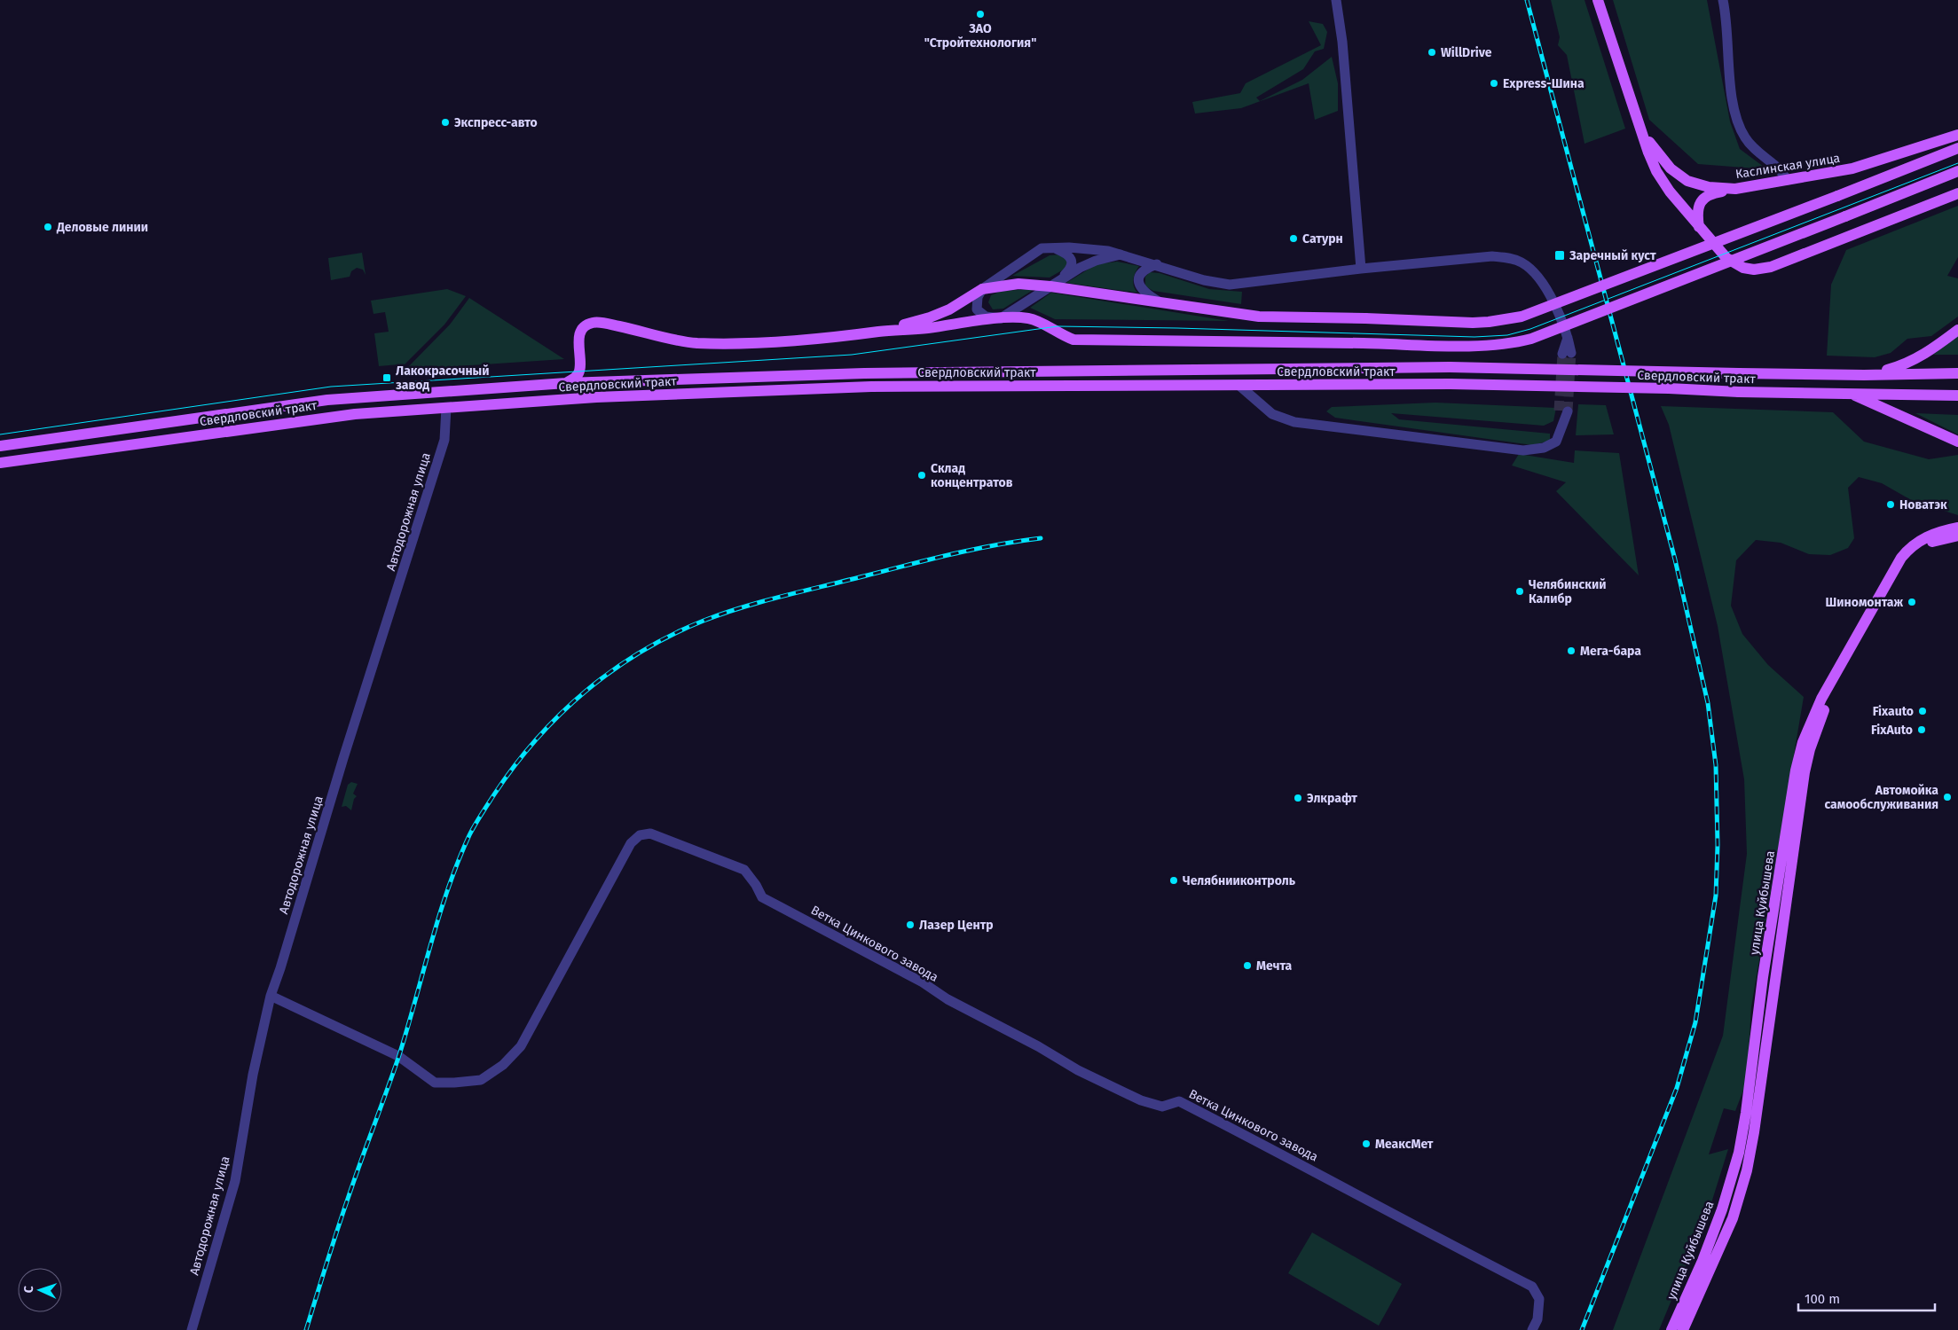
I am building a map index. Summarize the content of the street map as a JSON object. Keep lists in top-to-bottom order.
{
  "streets": {
    "main road": [
      "Каслинская улица",
      "Свердловский тракт",
      "Автодорожная улица",
      "улица Куйбышева"
    ],
    "street": ["Ветка Цинкового завода"]
  },
  "crossings": [
    ["Свердловский тракт", "Автодорожная улица"],
    ["Автодорожная улица", "Ветка Цинкового завода"]
  ],
  "places": {
    "other": [
      "ЗАО \"Стройтехнология\"",
      "WillDrive",
      "Express-Шина",
      "Экспресс-авто",
      "Деловые линии",
      "Сатурн",
      "Склад концентратов",
      "Новатэк",
      "Челябинский Калибр",
      "Шиномонтаж",
      "Мега-бара",
      "Fixauto",
      "FixAuto",
      "Автомойка самообслуживания",
      "Элкрафт",
      "Челябнииконтроль",
      "Лазер Центр",
      "Мечта",
      "МеаксМет"
    ],
    "transit": ["Заречный куст", "Лакокрасочный завод"]
  },
  "scale_bar": "100 m",
  "north": "left"
}
